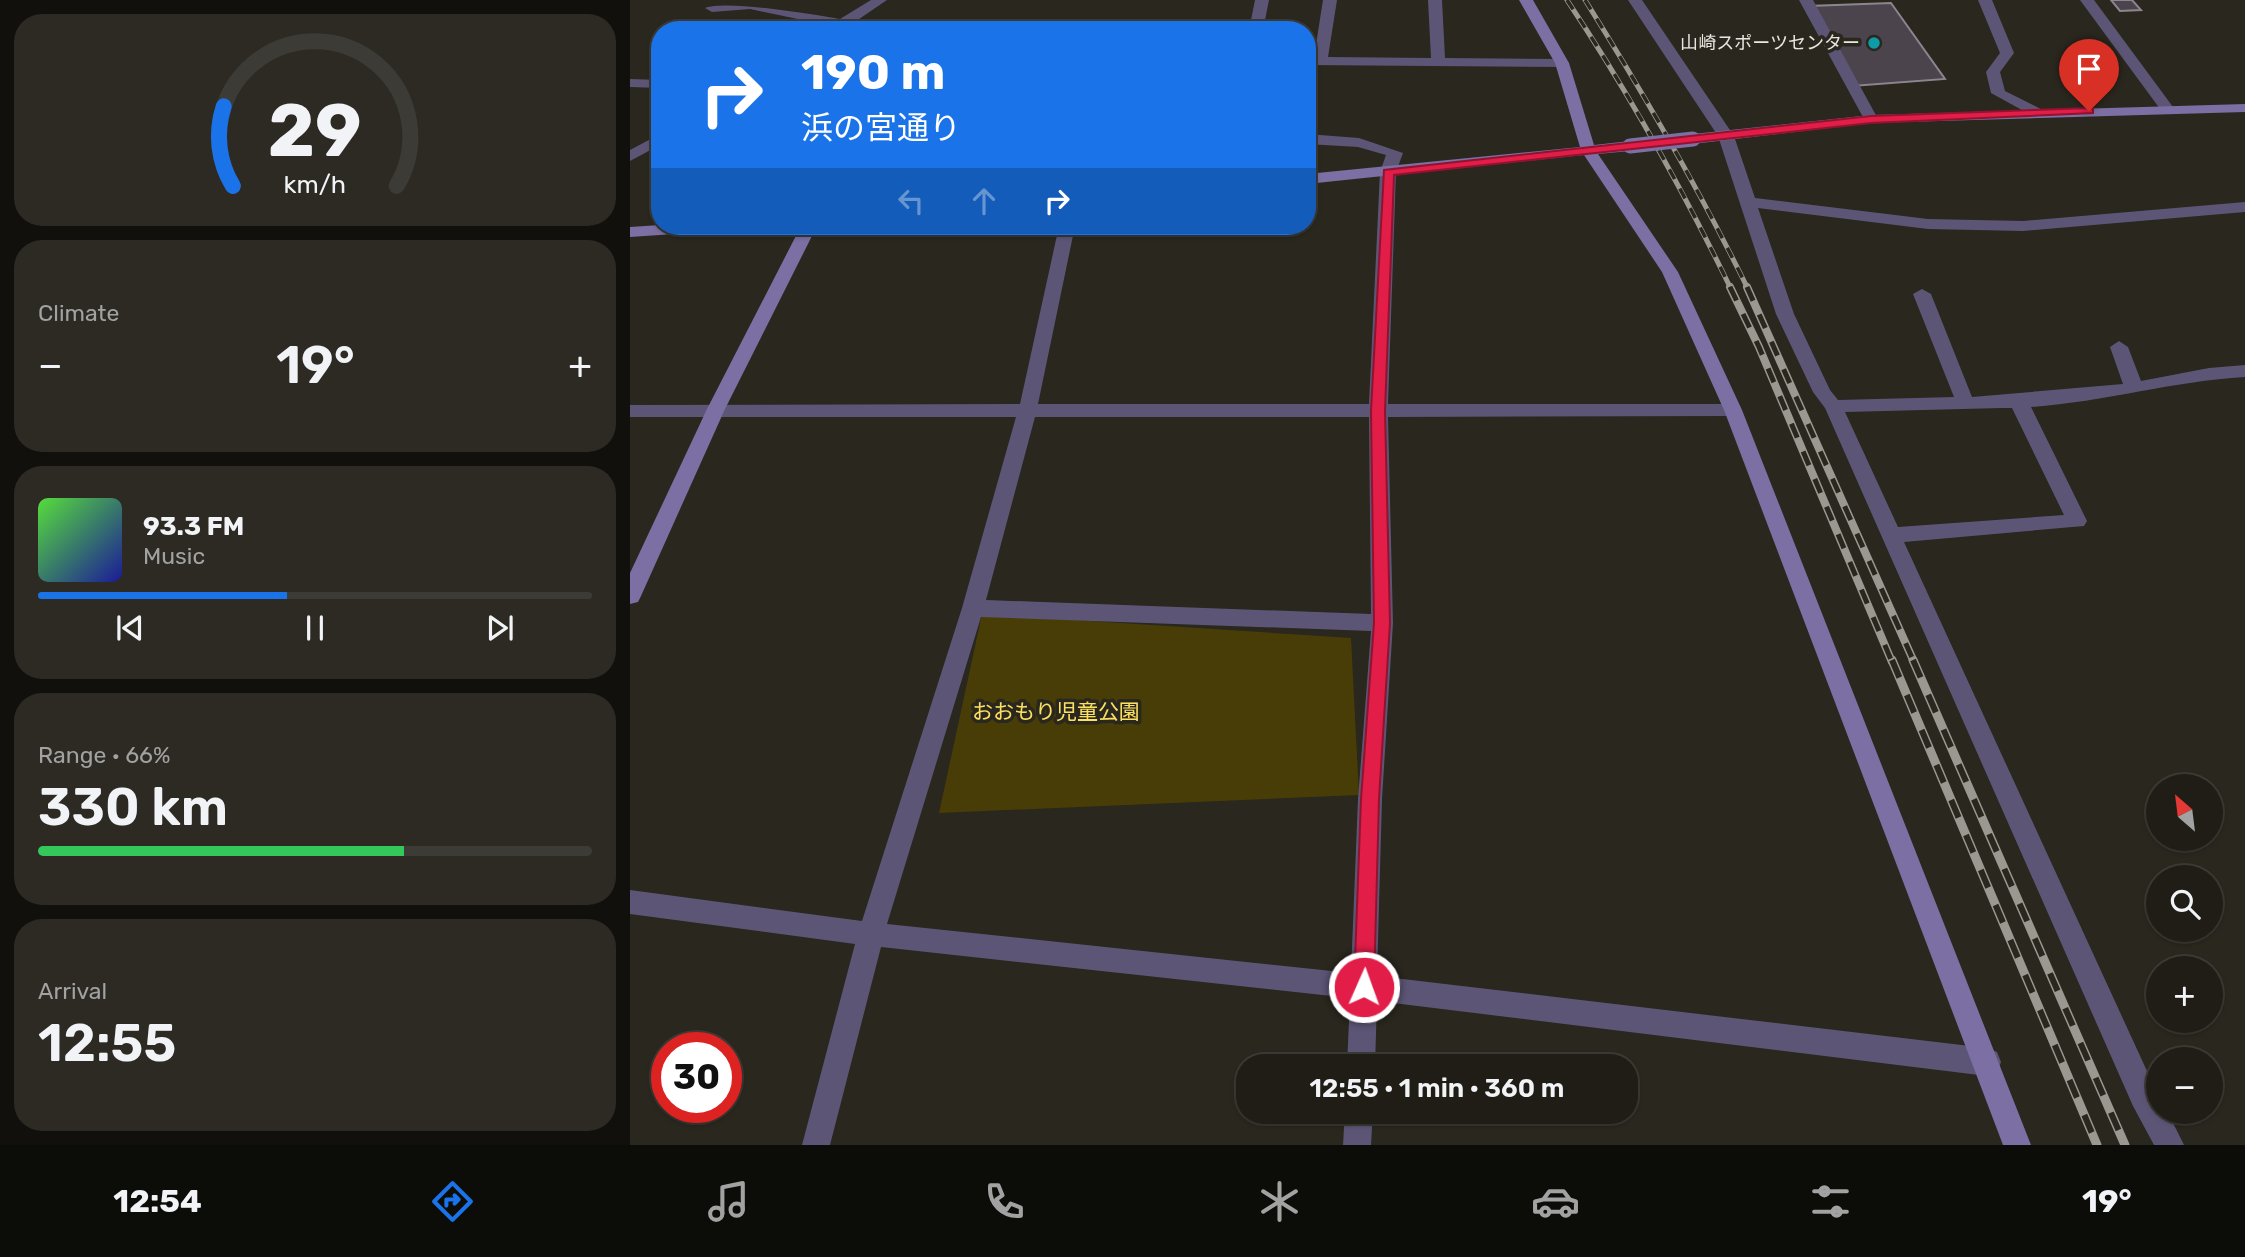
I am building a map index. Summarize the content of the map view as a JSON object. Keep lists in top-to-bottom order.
{
  "parks": ["おおもり児童公園"],
  "places": ["山崎スポーツセンター"],
  "north": "top left",
  "page": {
    "turn": ["190 m", "浜の宮通り"],
    "tile": [
      "Climate",
      ["Range · 66%", "330 km"],
      ["Arrival", "12:55"]
    ],
    "heat": ["−", "19°", "+"],
    "song": ["93.3 FM", "Music"],
    "map_buttons": ["+", "−"],
    "limit": "30",
    "trip": "12:55 · 1 min · 360 m",
    "tabs": ["12:54", "19°"],
    "gauge": ["29", "km/h"]
  }
}
